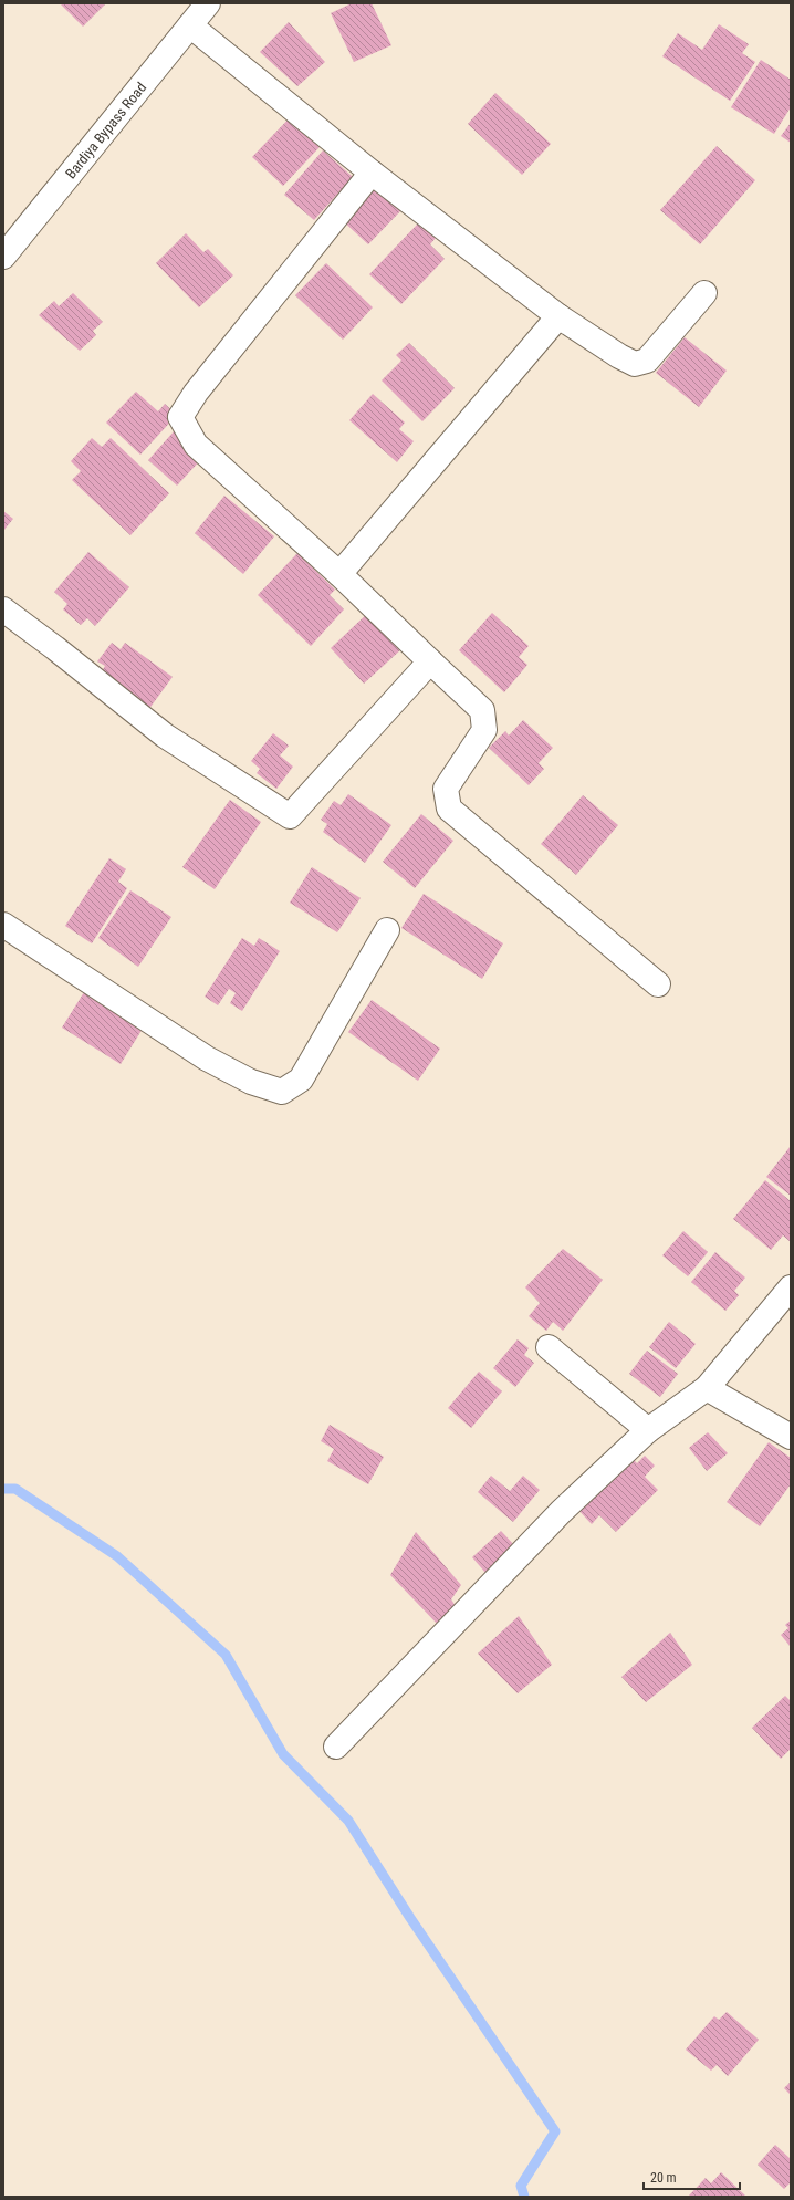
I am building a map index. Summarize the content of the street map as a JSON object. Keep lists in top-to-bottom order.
{
  "streets": {
    "street": ["Bardiya Bypass Road"]
  },
  "scale_bar": "20 m"
}
